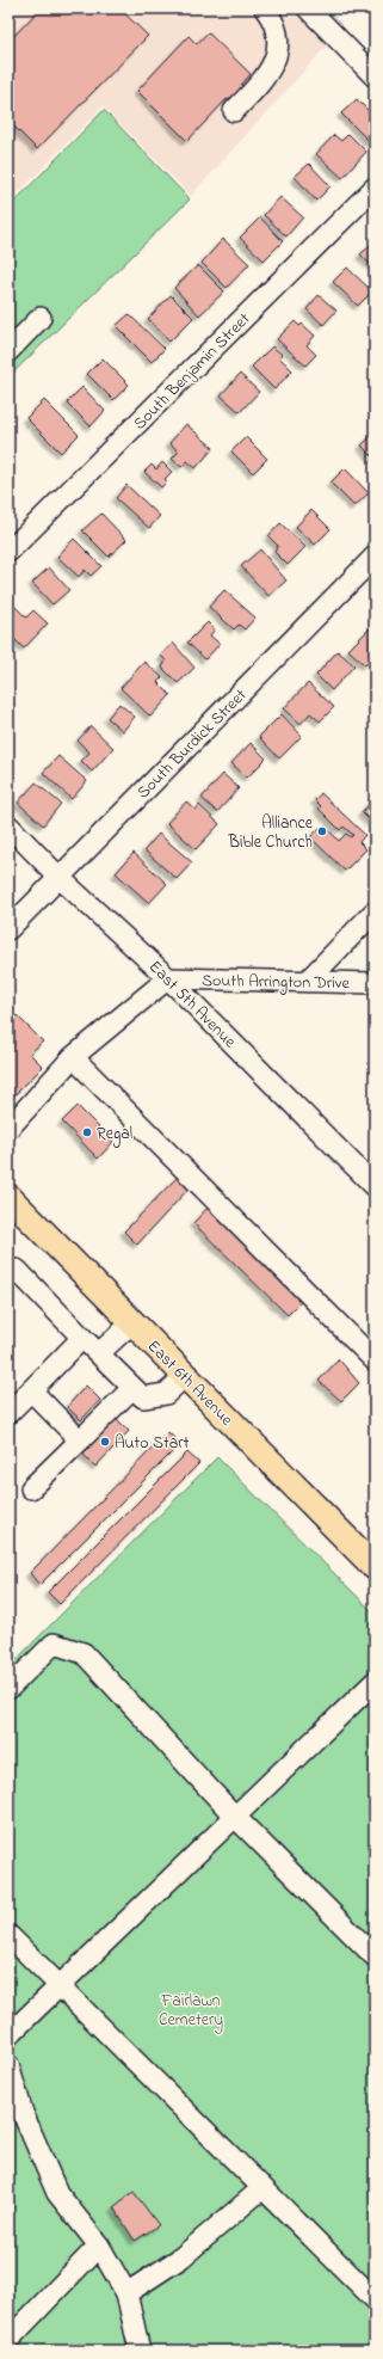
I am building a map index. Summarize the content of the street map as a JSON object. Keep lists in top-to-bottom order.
{
  "streets": {
    "main road": ["East 6th Avenue"],
    "street": [
      "South Benjamin Street",
      "South Burdick Street",
      "South Arrington Drive",
      "East 5th Avenue"
    ]
  },
  "crossings": [
    ["South Burdick Street", "East 5th Avenue"],
    ["South Arrington Drive", "East 5th Avenue"]
  ],
  "parks": ["Fairlawn Cemetery"],
  "places": ["Alliance Bible Church", "Regal", "Auto Start"]
}
